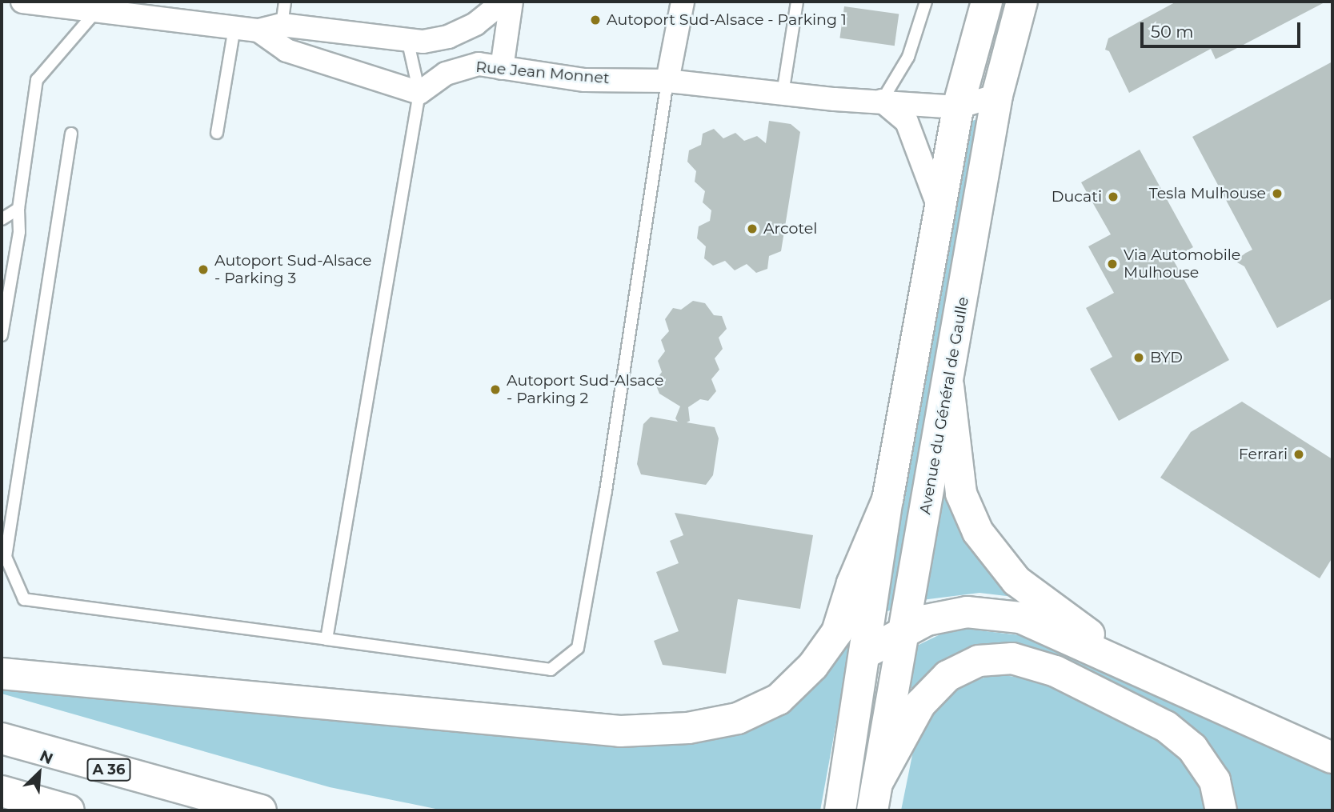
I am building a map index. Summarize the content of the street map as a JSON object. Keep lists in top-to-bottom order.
{
  "streets": {
    "main road": ["Avenue du Général de Gaulle", "A 36"],
    "street": ["Rue Jean Monnet"]
  },
  "crossings": [
    ["Rue Jean Monnet", "Avenue du Général de Gaulle"]
  ],
  "places": [
    "Autoport Sud-Alsace - Parking 1",
    "Tesla Mulhouse",
    "Ducati",
    "Arcotel",
    "Via Automobile Mulhouse",
    "Autoport Sud-Alsace - Parking 3",
    "BYD",
    "Autoport Sud-Alsace - Parking 2",
    "Ferrari"
  ],
  "scale_bar": "50 m",
  "north": "top right"
}
